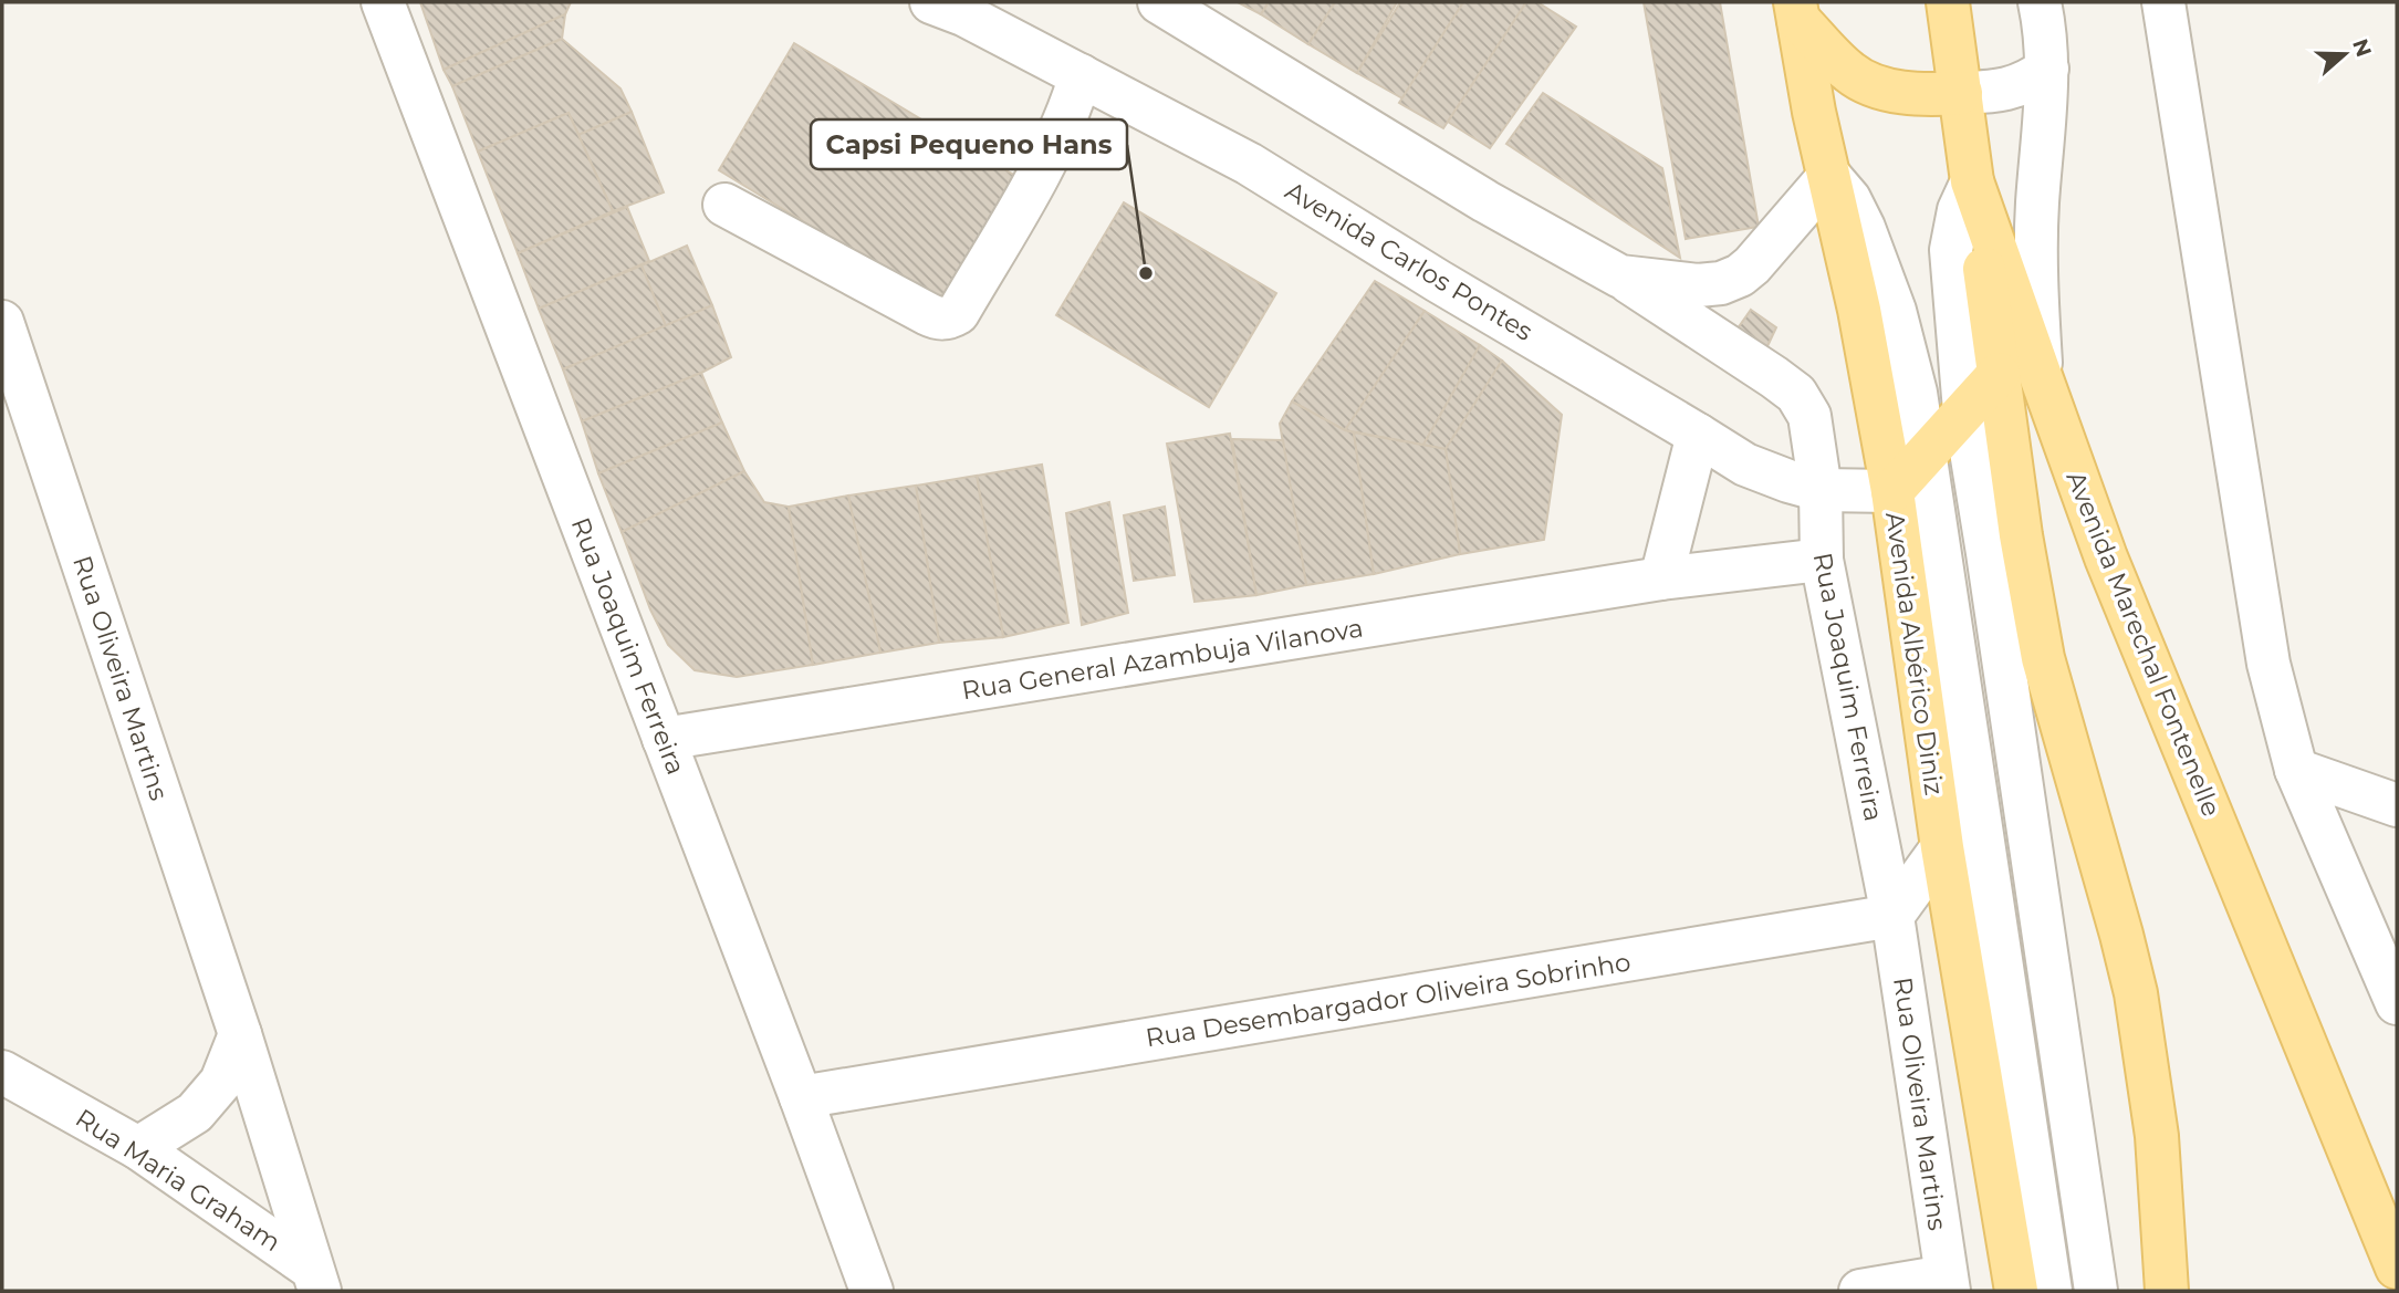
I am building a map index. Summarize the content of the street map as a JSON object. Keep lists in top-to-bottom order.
{
  "streets": {
    "main road": ["Avenida Marechal Fontenelle", "Avenida Albérico Diniz"],
    "street": [
      "Avenida Carlos Pontes",
      "Rua Joaquim Ferreira",
      "Rua General Azambuja Vilanova",
      "Rua Oliveira Martins",
      "Rua Desembargador Oliveira Sobrinho",
      "Rua Maria Graham"
    ]
  },
  "crossings": [
    ["Avenida Carlos Pontes", "Rua Joaquim Ferreira"],
    ["Avenida Carlos Pontes", "Avenida Albérico Diniz"],
    ["Rua Joaquim Ferreira", "Rua General Azambuja Vilanova"],
    ["Rua Joaquim Ferreira", "Rua Oliveira Martins"],
    ["Rua Joaquim Ferreira", "Rua Desembargador Oliveira Sobrinho"],
    ["Rua Oliveira Martins", "Rua Desembargador Oliveira Sobrinho"],
    ["Rua Oliveira Martins", "Rua Maria Graham"]
  ],
  "places": ["Capsi Pequeno Hans"],
  "north": "right"
}
